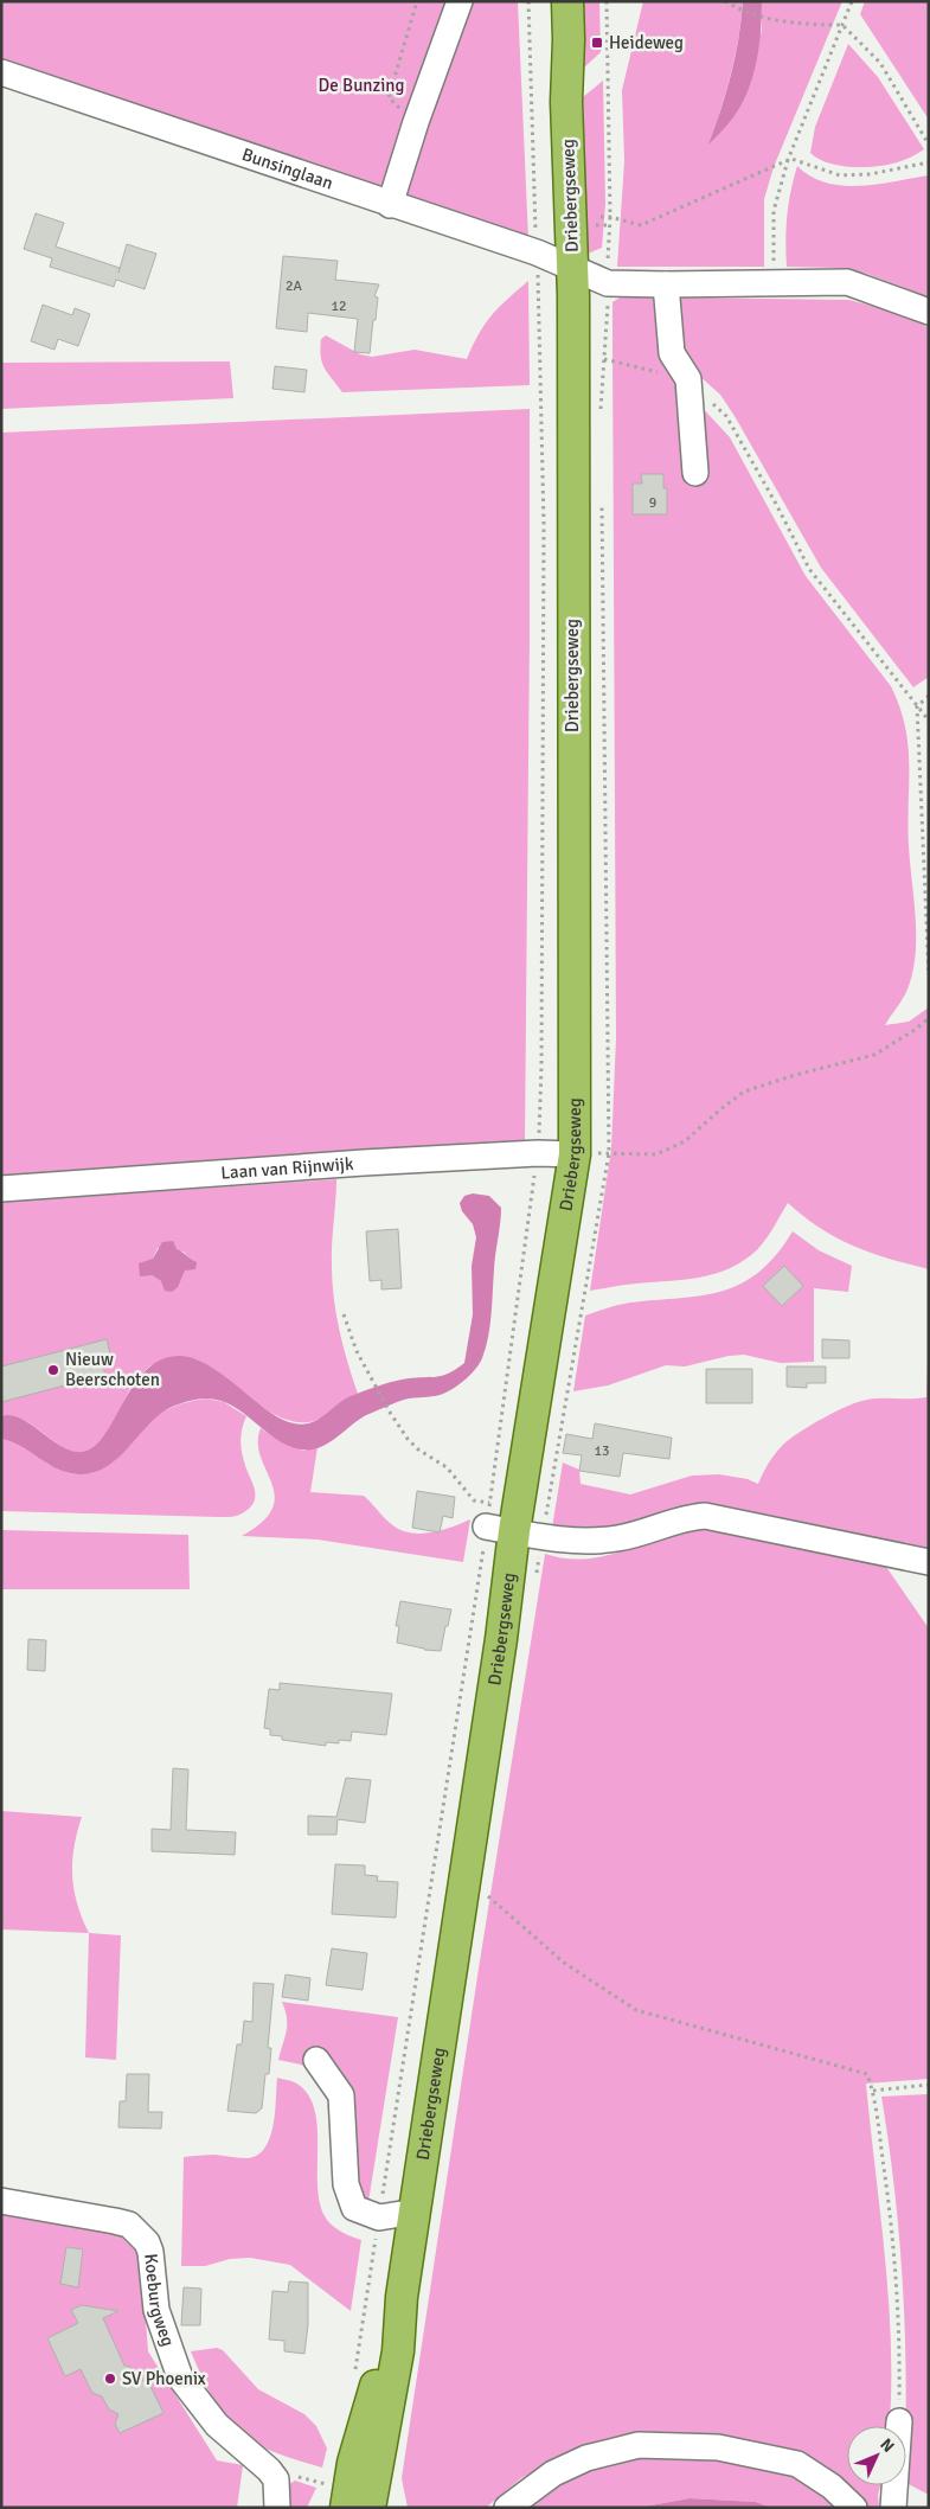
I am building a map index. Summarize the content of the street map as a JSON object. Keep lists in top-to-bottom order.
{
  "streets": {
    "main road": ["Driebergseweg"],
    "street": ["Bunsinglaan", "Laan van Rijnwijk", "Koeburgweg"]
  },
  "crossings": [
    ["Bunsinglaan", "Driebergseweg"],
    ["Driebergseweg", "Laan van Rijnwijk"]
  ],
  "parks": ["De Bunzing"],
  "places": {
    "transit": ["Heideweg"],
    "other": ["Nieuw Beerschoten", "SV Phoenix"]
  },
  "house_numbers": [
    "2A",
    "12",
    "9",
    "13"
  ],
  "north": "top right"
}
